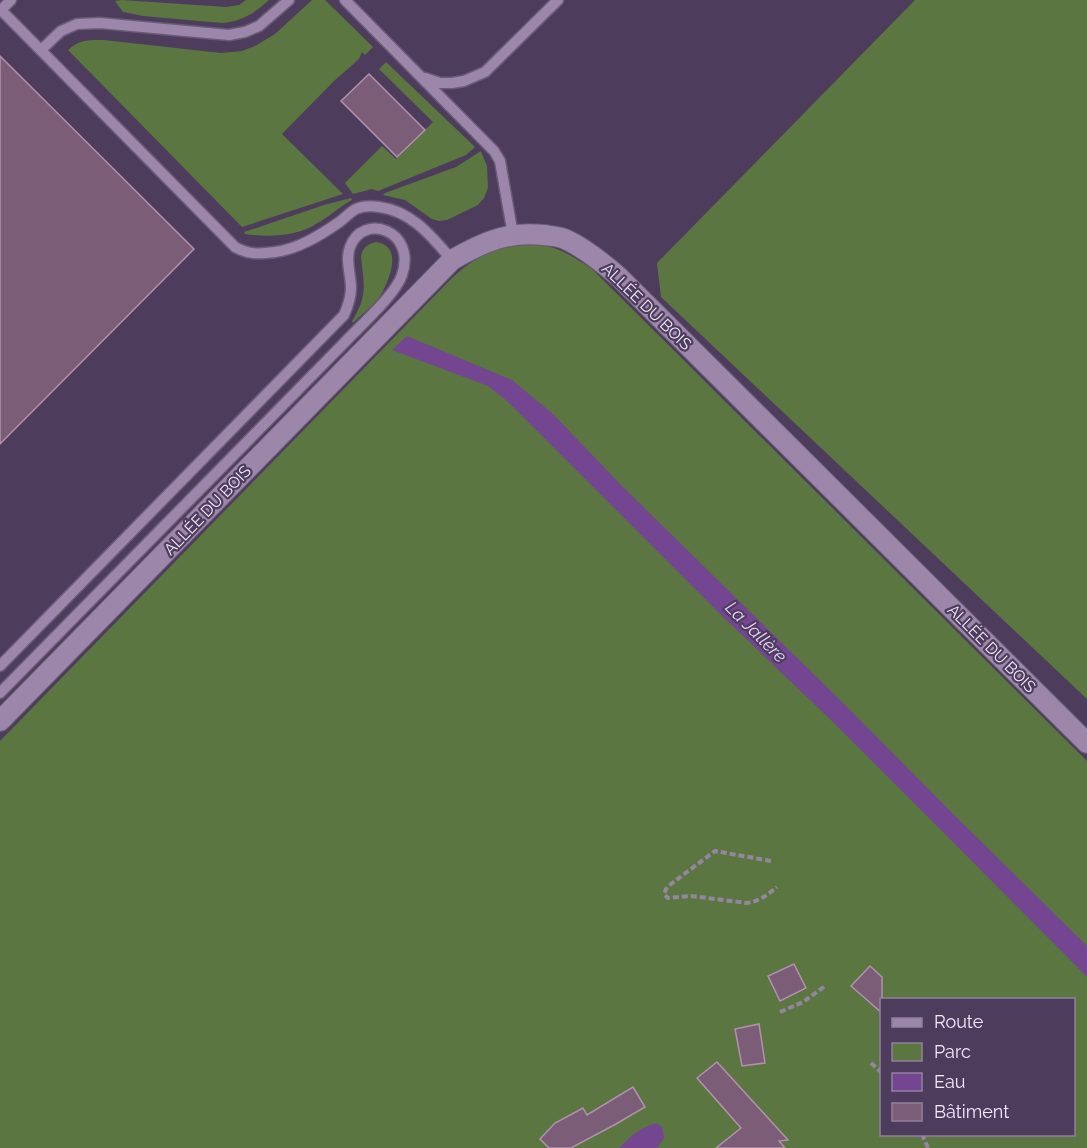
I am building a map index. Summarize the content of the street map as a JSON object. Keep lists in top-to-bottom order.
{
  "streets": {
    "street": ["ALLÉE DU BOIS"]
  },
  "water": ["La Jallère"],
  "legend": [
    "Route",
    "Parc",
    "Eau",
    "Bâtiment"
  ]
}
